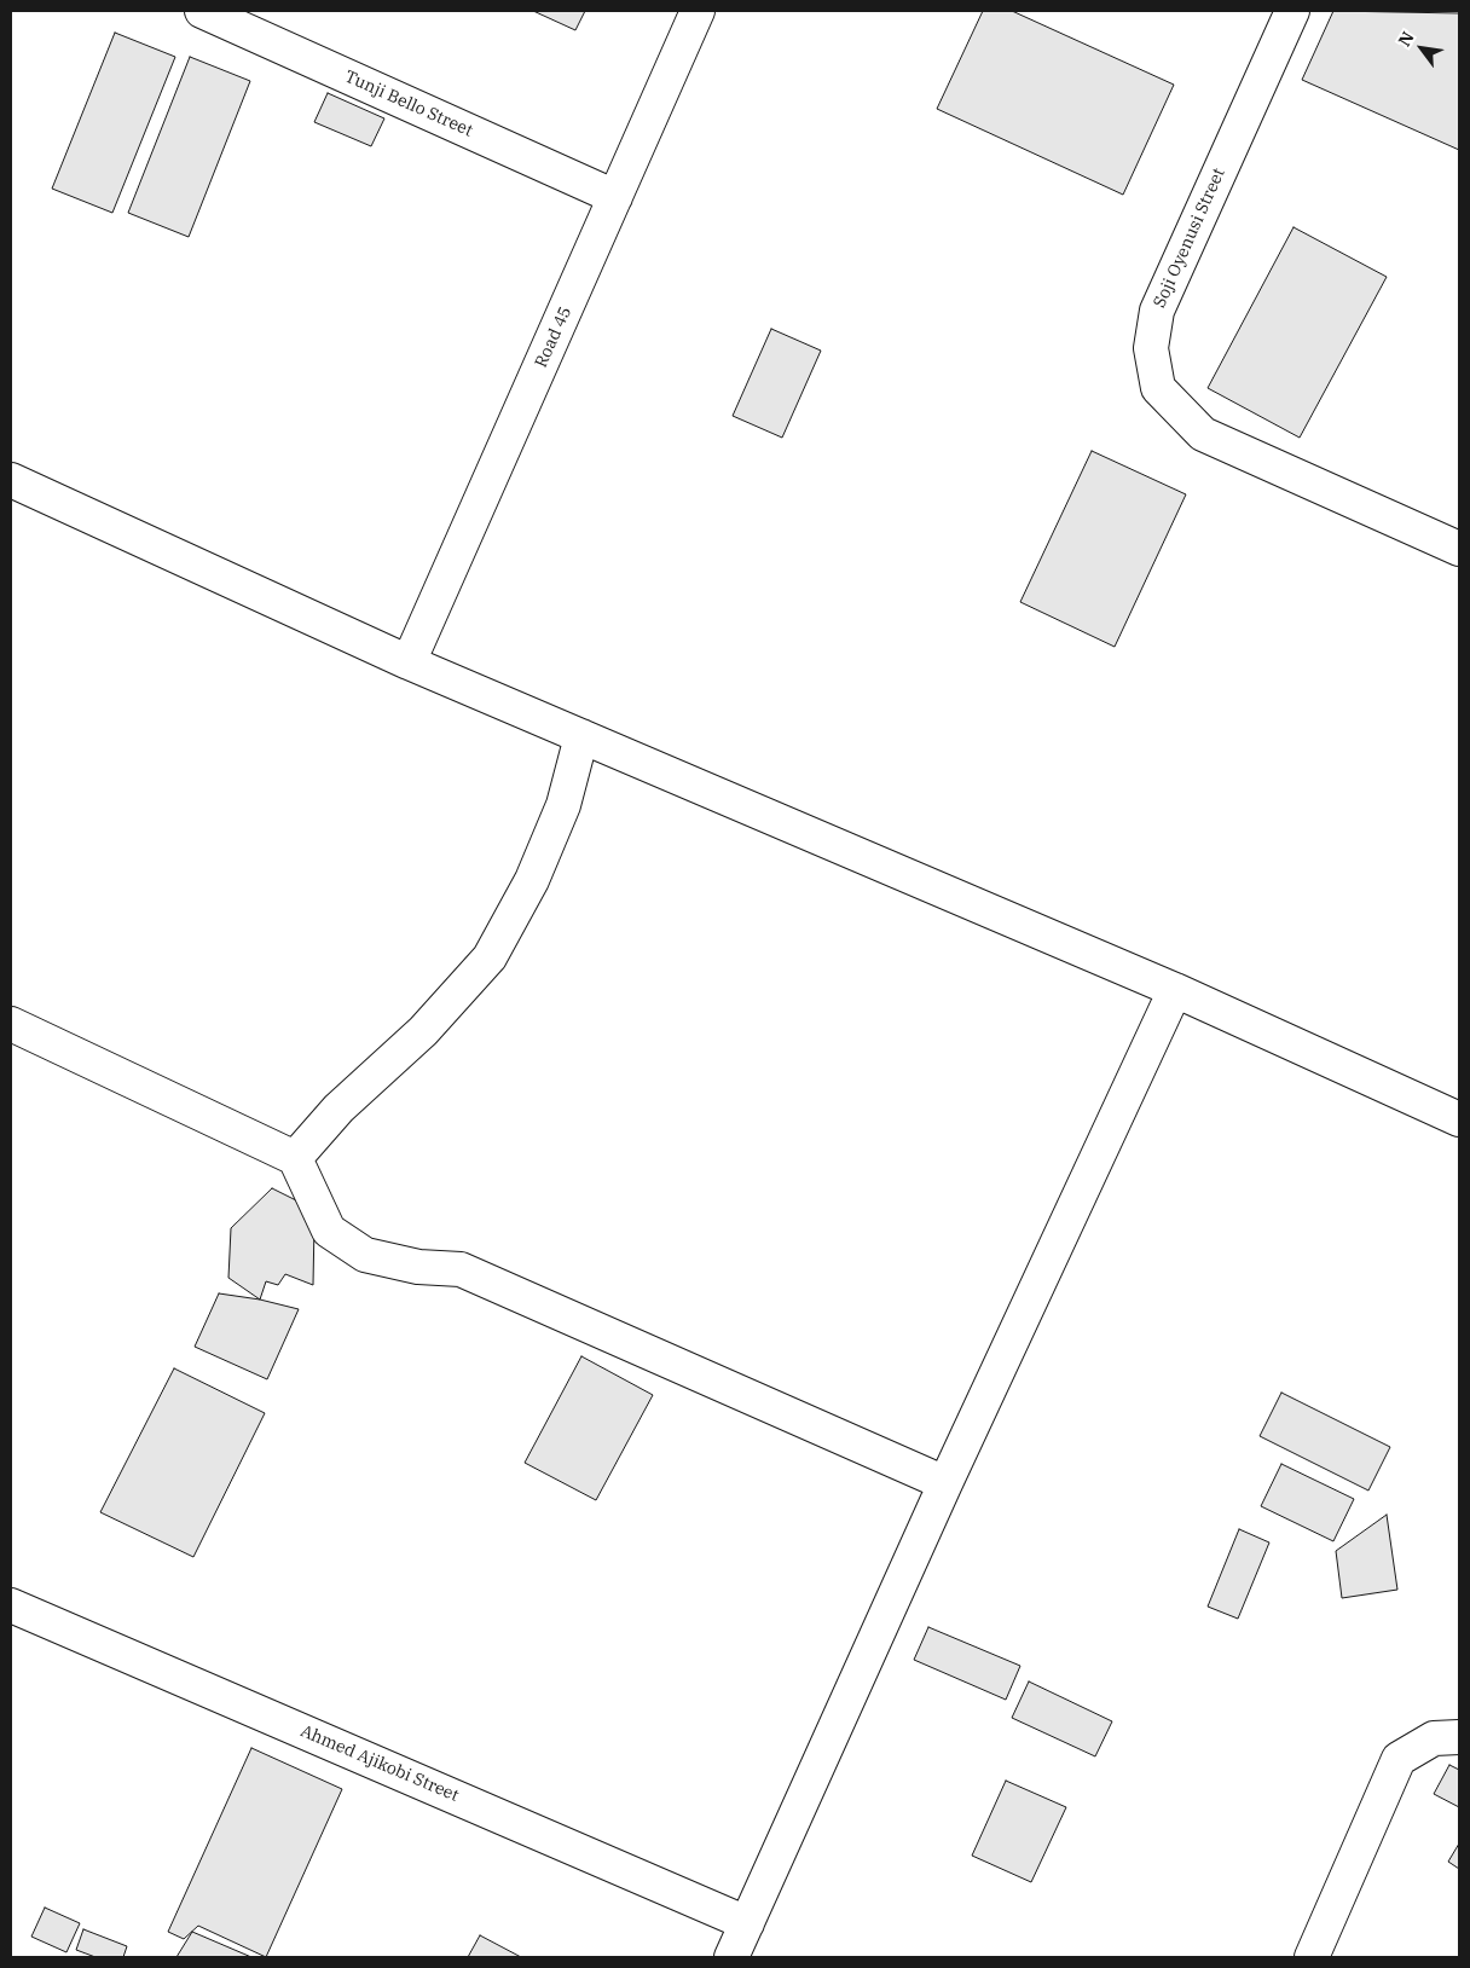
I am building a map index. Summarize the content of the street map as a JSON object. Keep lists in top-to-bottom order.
{
  "streets": {
    "street": [
      "Tunji Bello Street",
      "Soji Oyenusi Street",
      "Road 45",
      "Ahmed Ajikobi Street"
    ]
  },
  "crossings": [
    ["Tunji Bello Street", "Road 45"]
  ],
  "north": "top left"
}
